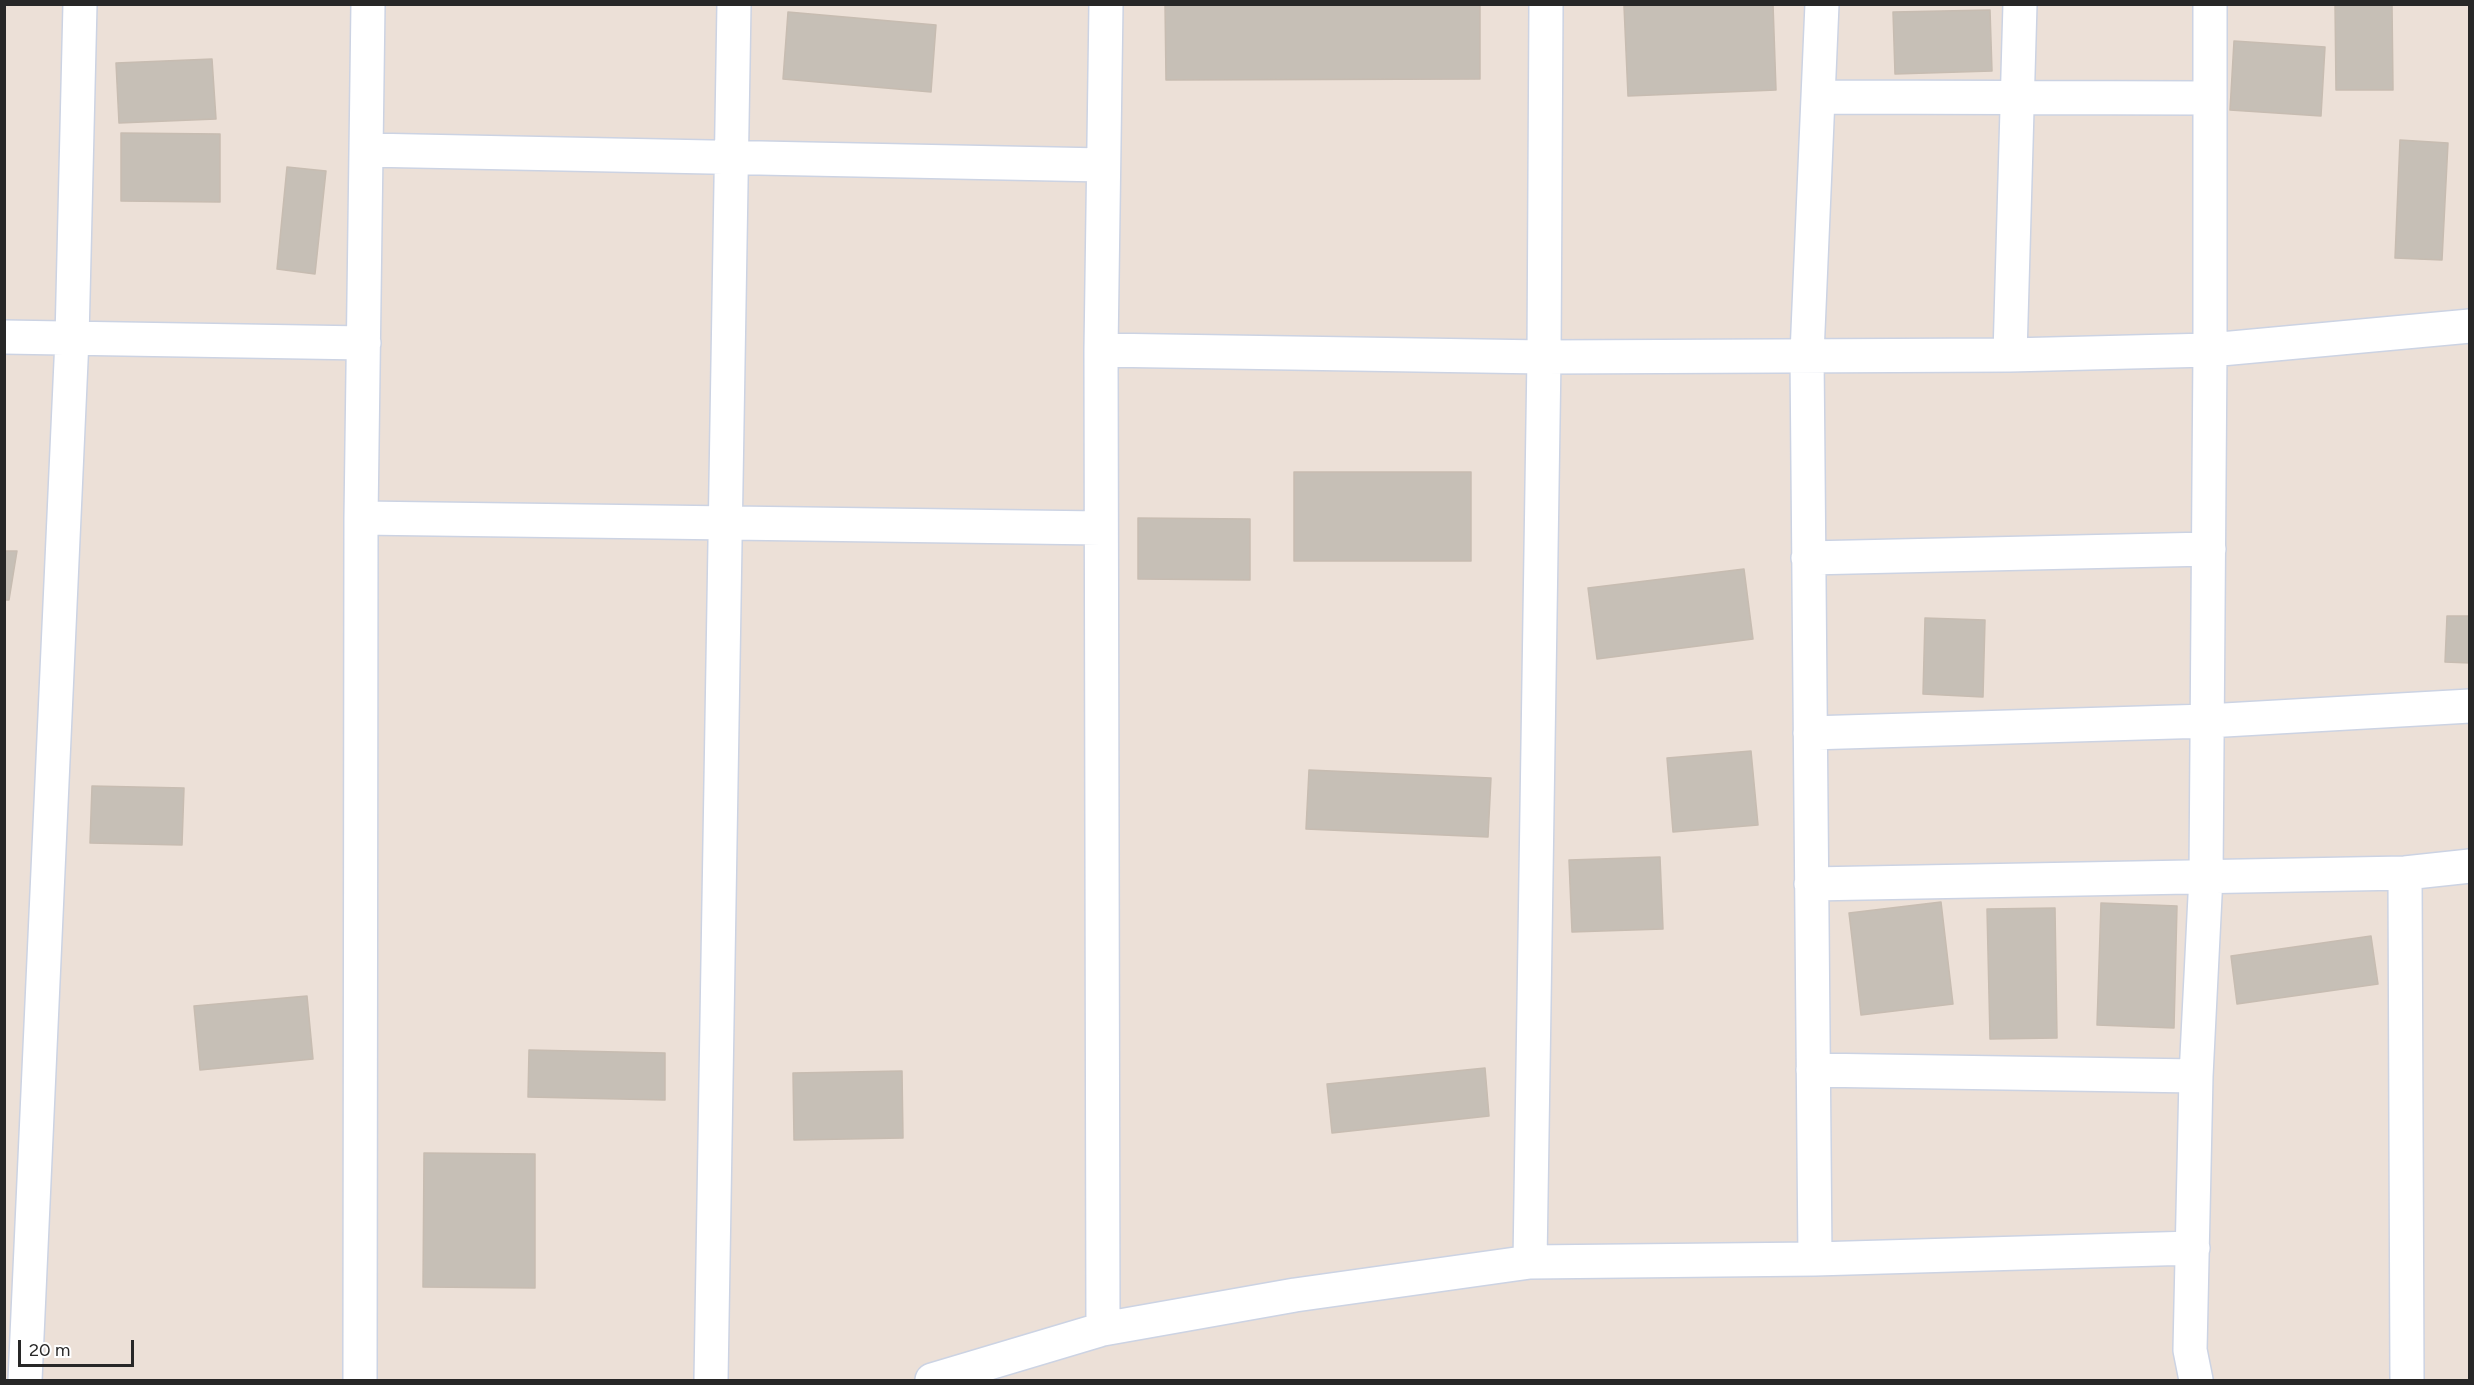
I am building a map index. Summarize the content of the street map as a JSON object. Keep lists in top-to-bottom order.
{
  "scale_bar": "20 m"
}
